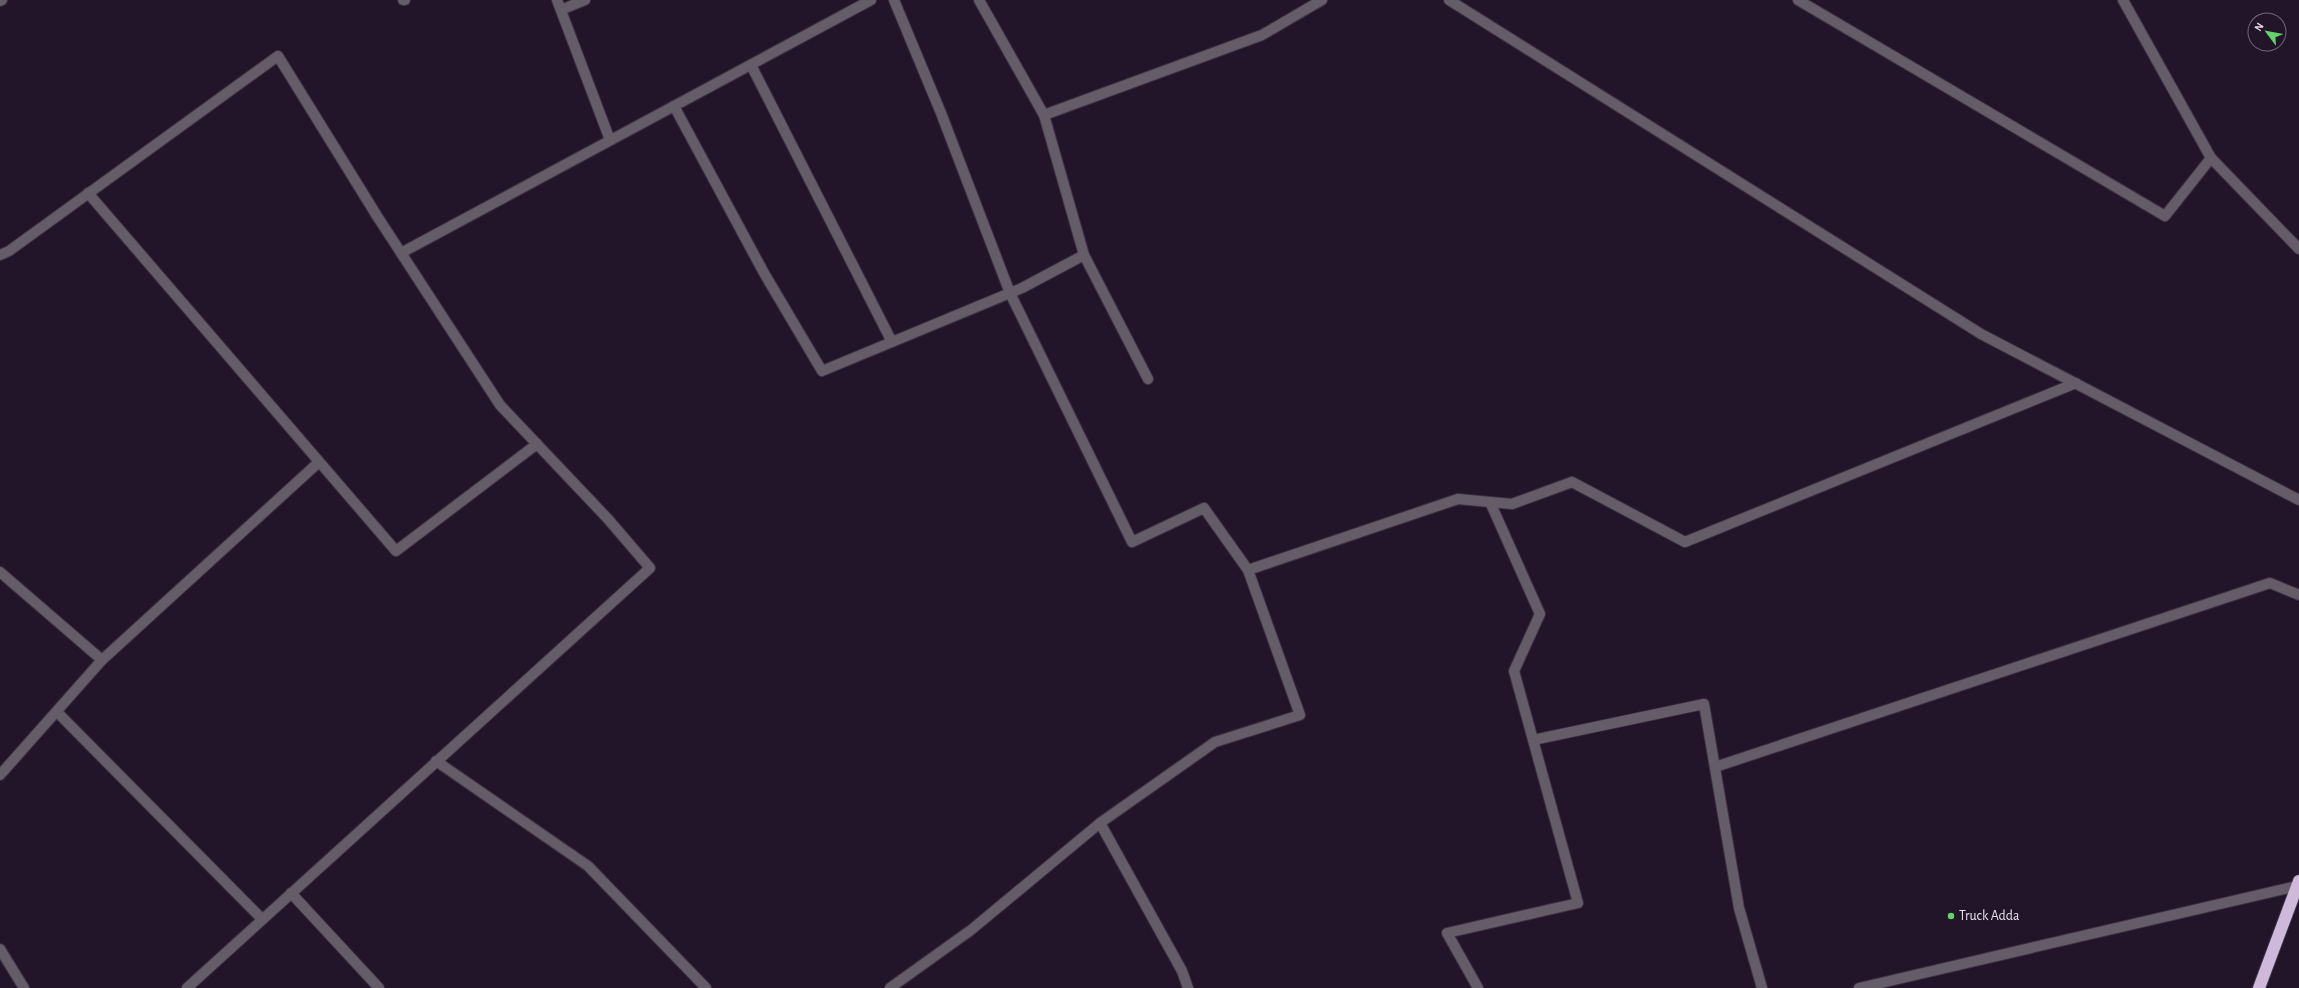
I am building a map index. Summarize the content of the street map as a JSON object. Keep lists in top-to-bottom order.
{
  "places": ["Truck Adda"],
  "north": "top left"
}
